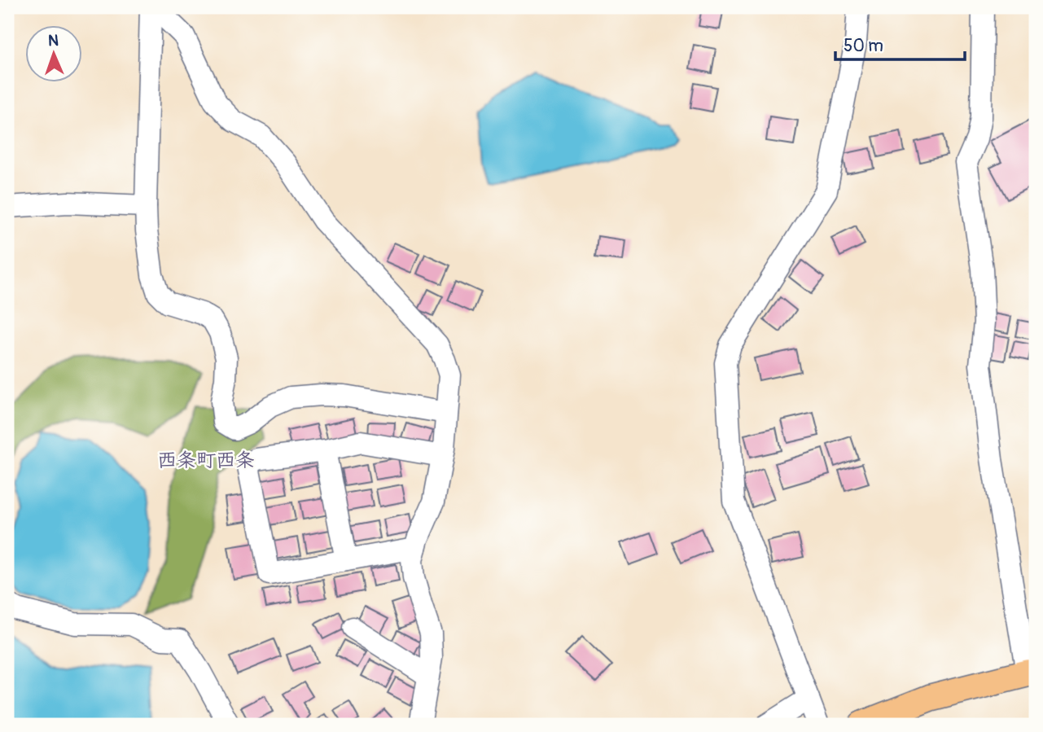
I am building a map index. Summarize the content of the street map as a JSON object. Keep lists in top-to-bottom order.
{
  "districts": ["西条町西条"],
  "scale_bar": "50 m",
  "north": "top"
}
